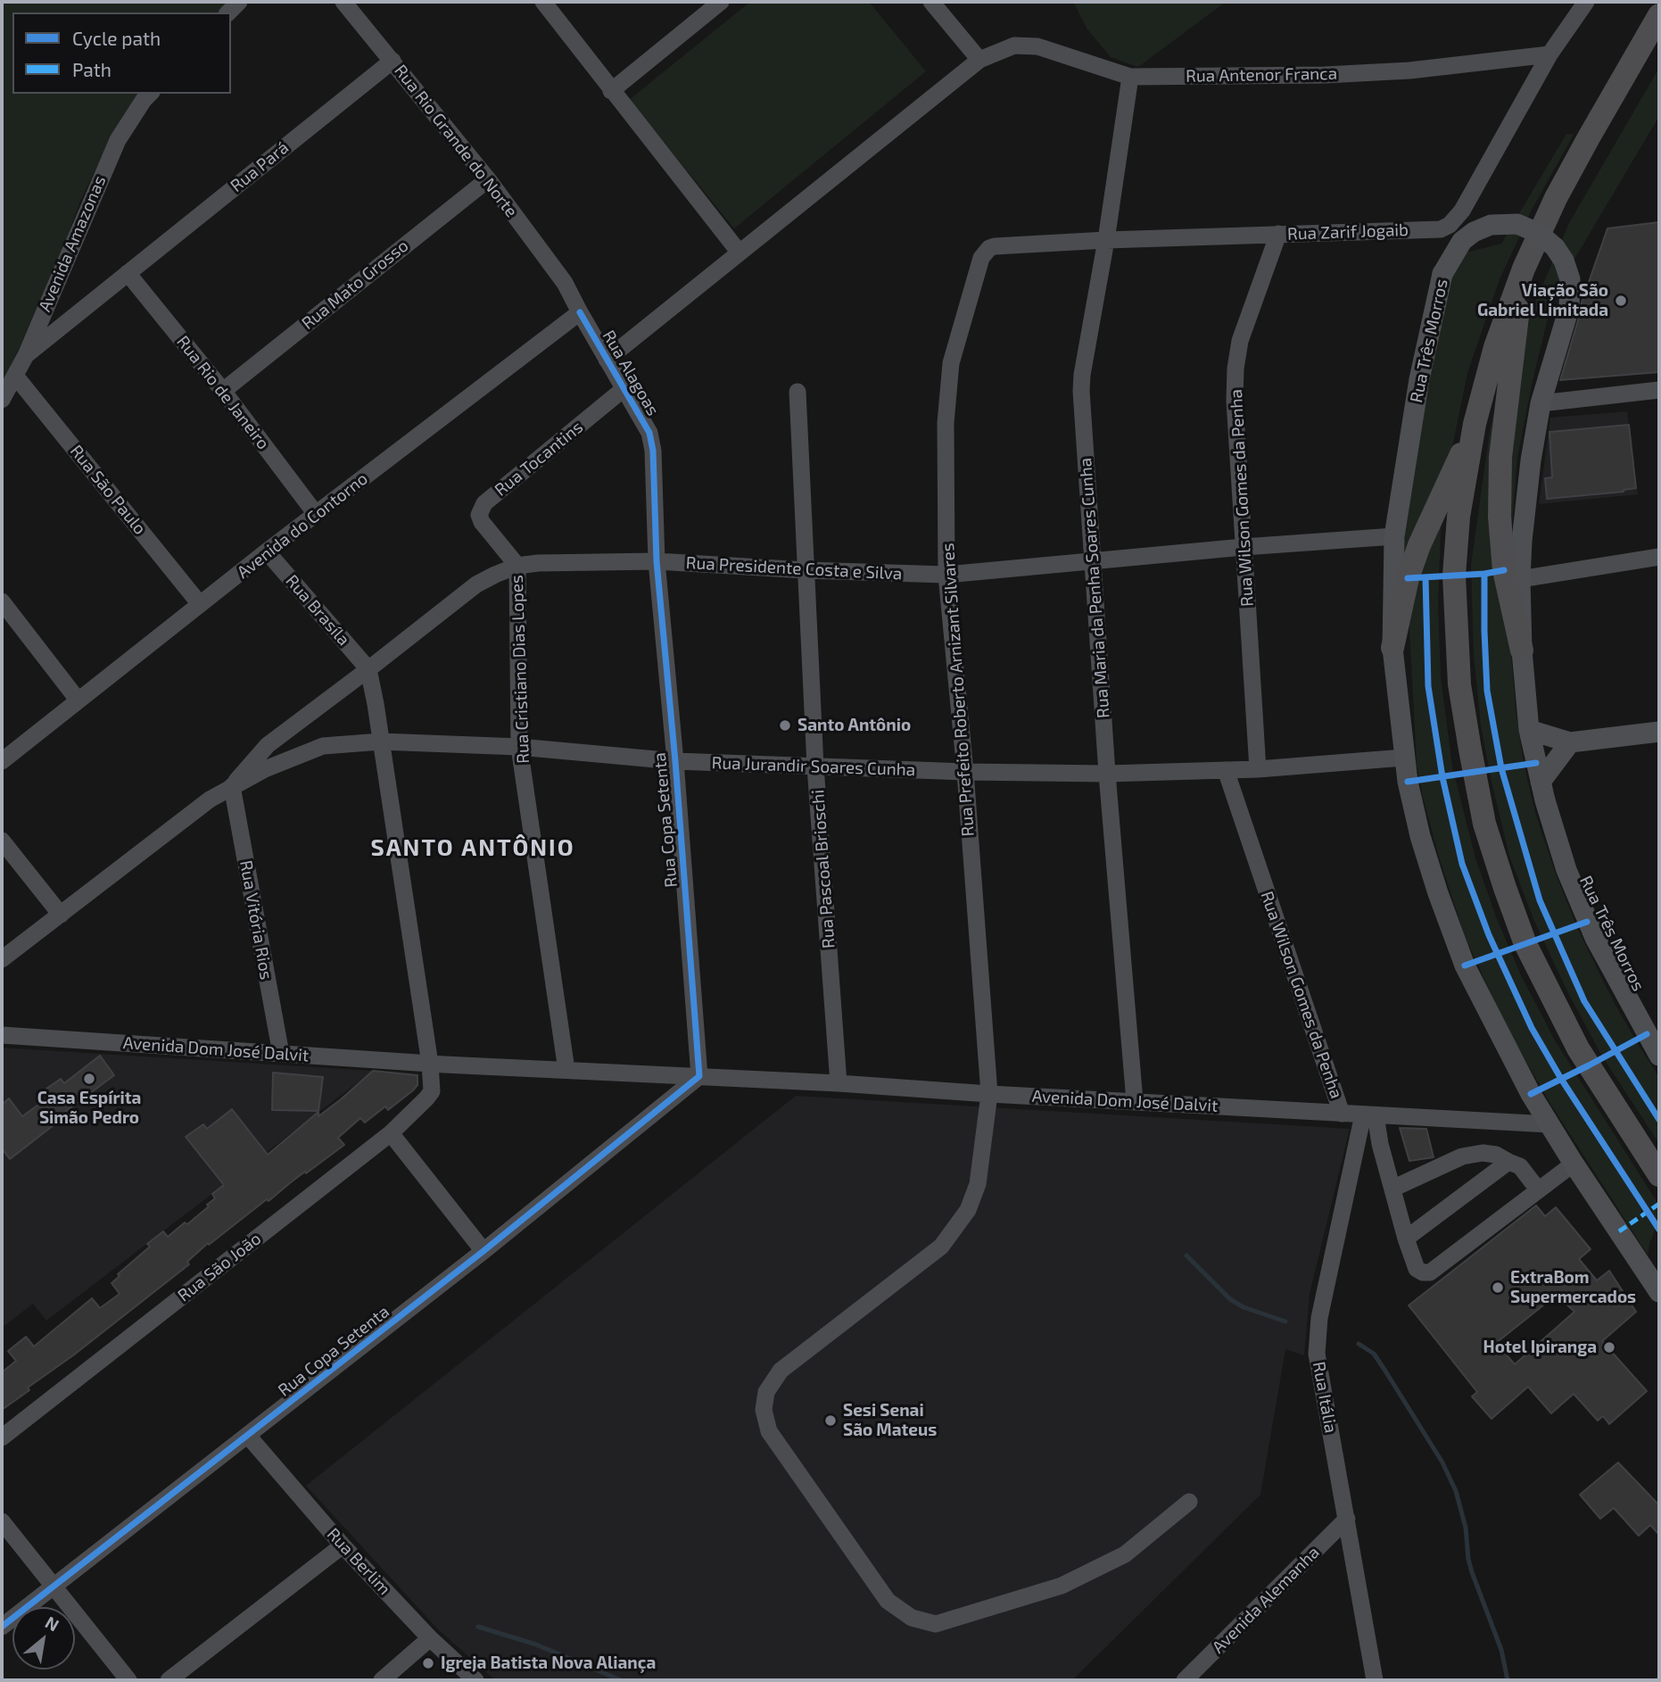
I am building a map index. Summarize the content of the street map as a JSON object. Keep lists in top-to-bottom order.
{
  "streets": {
    "main road": ["Rua Três Morros"],
    "street": [
      "Rua Antenor Franca",
      "Rua Rio Grande do Norte",
      "Rua Pará",
      "Rua Zarif Jogaib",
      "Avenida Amazonas",
      "Rua Mato Grosso",
      "Rua Alagoas",
      "Rua Rio de Janeiro",
      "Rua Tocantins",
      "Rua São Paulo",
      "Rua Wilson Gomes da Penha",
      "Avenida do Contorno",
      "Rua Presidente Costa e Silva",
      "Rua Maria da Penha Soares Cunha",
      "Rua Brasíla",
      "Rua Cristiano Dias Lopes",
      "Rua Prefeito Roberto Arnizant Silvares",
      "Rua Jurandir Soares Cunha",
      "Rua Copa Setenta",
      "Rua Pascoal Brioschi",
      "Rua Vitória Rios",
      "Avenida Dom José Dalvit",
      "Rua São João",
      "Rua Itália",
      "Rua Berlim",
      "Avenida Alemanha"
    ]
  },
  "crossings": [
    ["Rua Antenor Franca", "Rua Zarif Jogaib"],
    ["Rua Antenor Franca", "Rua Alagoas"],
    ["Rua Antenor Franca", "Rua Maria da Penha Soares Cunha"],
    ["Rua Rio Grande do Norte", "Rua Pará"],
    ["Rua Rio Grande do Norte", "Rua Mato Grosso"],
    ["Rua Rio Grande do Norte", "Rua Alagoas"],
    ["Rua Rio Grande do Norte", "Avenida do Contorno"],
    ["Rua Pará", "Avenida Amazonas"],
    ["Rua Pará", "Rua Rio de Janeiro"],
    ["Rua Zarif Jogaib", "Rua Wilson Gomes da Penha"],
    ["Rua Zarif Jogaib", "Rua Maria da Penha Soares Cunha"],
    ["Rua Zarif Jogaib", "Rua Prefeito Roberto Arnizant Silvares"],
    ["Avenida Amazonas", "Rua São Paulo"],
    ["Rua Mato Grosso", "Rua Rio de Janeiro"],
    ["Rua Três Morros", "Rua Presidente Costa e Silva"],
    ["Rua Três Morros", "Rua Jurandir Soares Cunha"],
    ["Rua Três Morros", "Avenida Dom José Dalvit"],
    ["Rua Alagoas", "Rua Tocantins"],
    ["Rua Alagoas", "Avenida do Contorno"],
    ["Rua Alagoas", "Rua Presidente Costa e Silva"],
    ["Rua Alagoas", "Rua Copa Setenta"],
    ["Rua Rio de Janeiro", "Avenida do Contorno"],
    ["Rua Tocantins", "Rua Presidente Costa e Silva"],
    ["Rua Tocantins", "Rua Cristiano Dias Lopes"],
    ["Rua São Paulo", "Avenida do Contorno"],
    ["Rua Wilson Gomes da Penha", "Rua Presidente Costa e Silva"],
    ["Rua Wilson Gomes da Penha", "Rua Jurandir Soares Cunha"],
    ["Rua Wilson Gomes da Penha", "Avenida Dom José Dalvit"],
    ["Avenida do Contorno", "Rua Brasíla"],
    ["Rua Presidente Costa e Silva", "Rua Maria da Penha Soares Cunha"],
    ["Rua Presidente Costa e Silva", "Rua Brasíla"],
    ["Rua Presidente Costa e Silva", "Rua Cristiano Dias Lopes"],
    ["Rua Presidente Costa e Silva", "Rua Prefeito Roberto Arnizant Silvares"],
    ["Rua Presidente Costa e Silva", "Rua Jurandir Soares Cunha"],
    ["Rua Presidente Costa e Silva", "Rua Copa Setenta"],
    ["Rua Presidente Costa e Silva", "Rua Pascoal Brioschi"],
    ["Rua Presidente Costa e Silva", "Rua Vitória Rios"],
    ["Rua Maria da Penha Soares Cunha", "Rua Jurandir Soares Cunha"],
    ["Rua Maria da Penha Soares Cunha", "Avenida Dom José Dalvit"],
    ["Rua Cristiano Dias Lopes", "Rua Jurandir Soares Cunha"],
    ["Rua Cristiano Dias Lopes", "Avenida Dom José Dalvit"],
    ["Rua Prefeito Roberto Arnizant Silvares", "Rua Jurandir Soares Cunha"],
    ["Rua Prefeito Roberto Arnizant Silvares", "Avenida Dom José Dalvit"],
    ["Rua Jurandir Soares Cunha", "Rua Copa Setenta"],
    ["Rua Jurandir Soares Cunha", "Rua Pascoal Brioschi"],
    ["Rua Jurandir Soares Cunha", "Rua Vitória Rios"],
    ["Rua Copa Setenta", "Avenida Dom José Dalvit"],
    ["Rua Copa Setenta", "Rua Berlim"],
    ["Rua Pascoal Brioschi", "Avenida Dom José Dalvit"],
    ["Rua Vitória Rios", "Avenida Dom José Dalvit"],
    ["Avenida Dom José Dalvit", "Rua São João"],
    ["Avenida Dom José Dalvit", "Rua Itália"],
    ["Rua Itália", "Avenida Alemanha"]
  ],
  "districts": ["SANTO ANTÔNIO"],
  "places": [
    "Viação São Gabriel Limitada",
    "Santo Antônio",
    "Casa Espírita Simão Pedro",
    "ExtraBom Supermercados",
    "Hotel Ipiranga",
    "Sesi Senai São Mateus",
    "Igreja Batista Nova Aliança"
  ],
  "legend": ["Cycle path", "Path"],
  "north": "top right"
}
